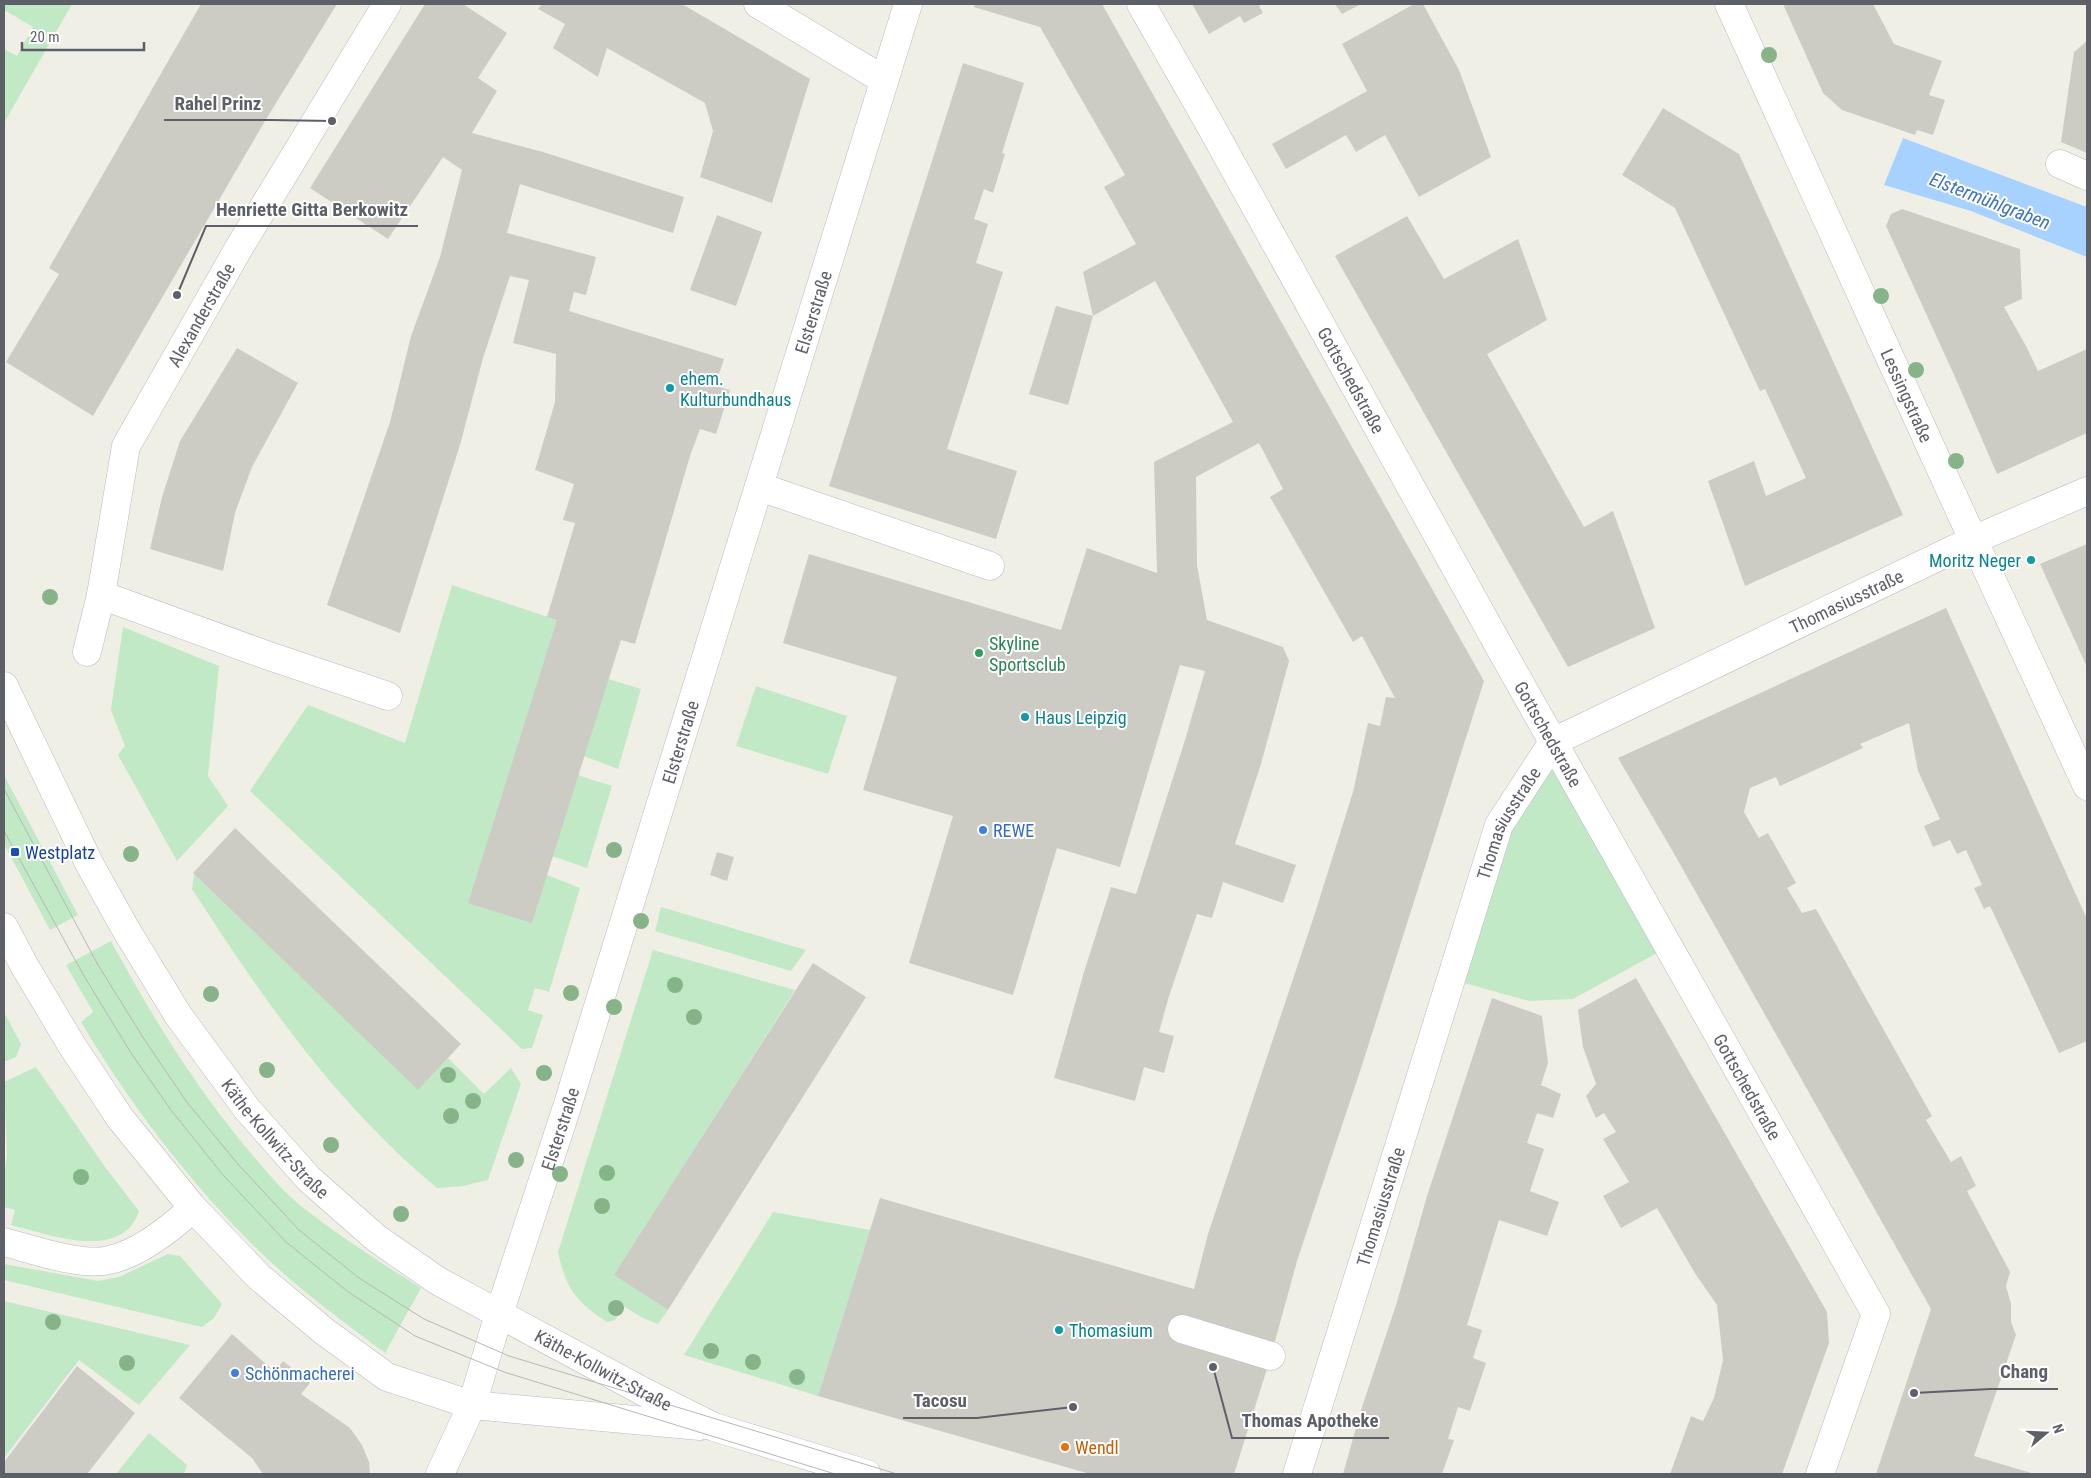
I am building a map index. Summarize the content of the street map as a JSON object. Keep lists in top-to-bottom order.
{
  "streets": {
    "street": [
      "Elsterstraße",
      "Alexanderstraße",
      "Gottschedstraße",
      "Lessingstraße",
      "Thomasiusstraße",
      "Käthe-Kollwitz-Straße"
    ]
  },
  "crossings": [
    ["Elsterstraße", "Käthe-Kollwitz-Straße"],
    ["Gottschedstraße", "Thomasiusstraße"],
    ["Lessingstraße", "Thomasiusstraße"]
  ],
  "water": ["Elstermühlgraben"],
  "places": {
    "other": [
      "Rahel Prinz",
      "Henriette Gitta Berkowitz",
      "ehem. Kulturbundhaus",
      "Moritz Neger",
      "Skyline Sportsclub",
      "Haus Leipzig",
      "REWE",
      "Thomasium",
      "Thomas Apotheke",
      "Schönmacherei",
      "Chang",
      "Tacosu",
      "Wendl"
    ],
    "transit": ["Westplatz"]
  },
  "scale_bar": "20 m",
  "north": "right"
}
